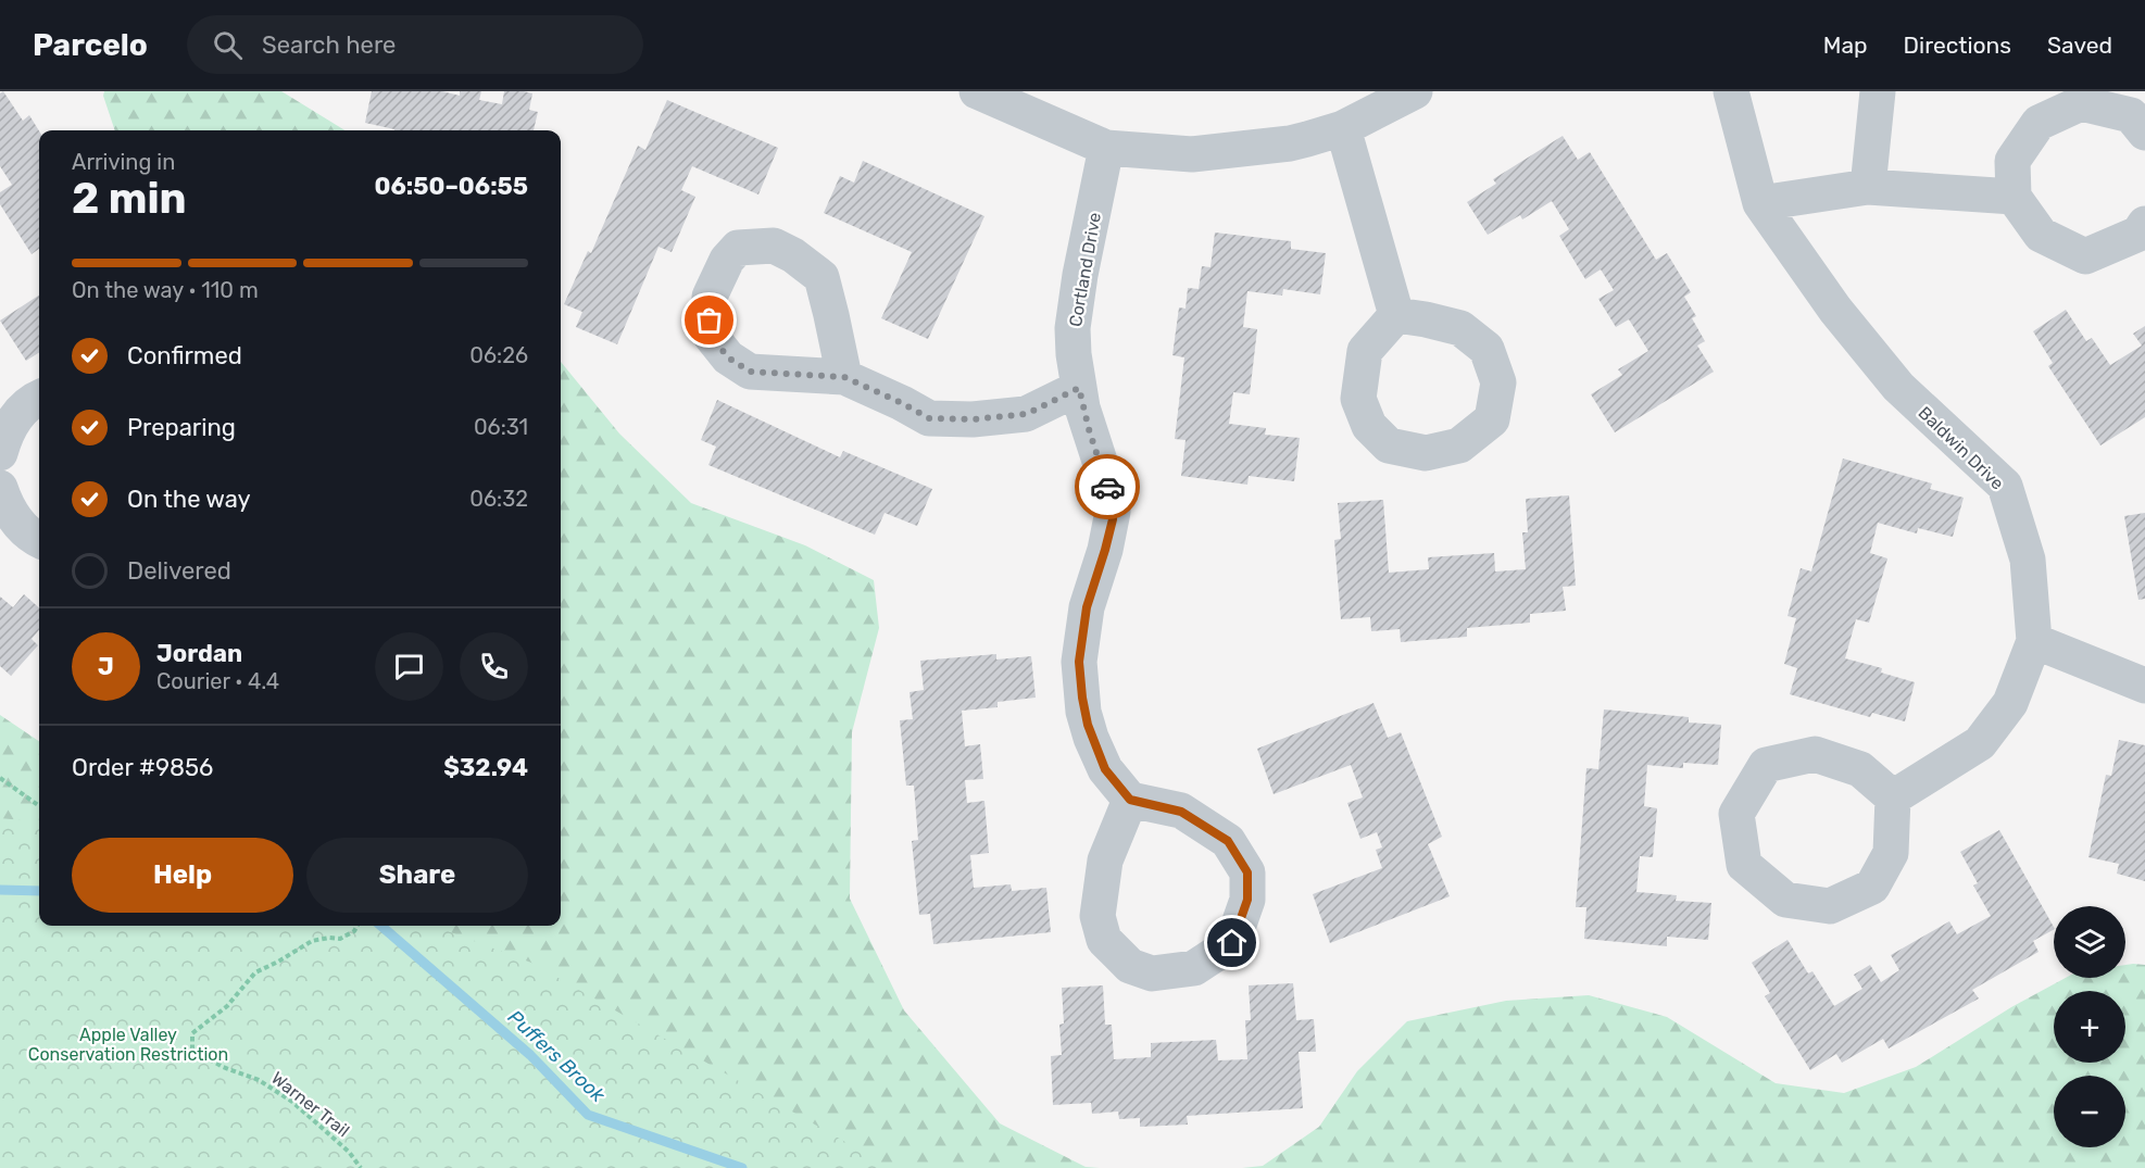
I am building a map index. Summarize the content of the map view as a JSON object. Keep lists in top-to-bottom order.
{
  "streets": {
    "street": ["Cortland Drive", "Baldwin Drive"],
    "path": ["Warner Trail"]
  },
  "water": ["Puffers Brook"],
  "parks": ["Apple Valley Conservation Restriction"],
  "page": {
    "header": "Parcelo",
    "search": "Search here",
    "nav": ["Map", "Directions", "Saved"],
    "heading": ["2 min", "Arriving in", "06:50–06:55"],
    "panel": [
      "Jordan",
      "Courier · 4.4",
      "Order #9856",
      "$32.94"
    ],
    "bar": "On the way · 110 m",
    "list": [
      ["Confirmed", "06:26"],
      ["Preparing", "06:31"],
      ["On the way", "06:32"],
      "Delivered"
    ],
    "round": "J",
    "buttons": ["Help", "Share"],
    "map_buttons": ["+", "−"]
  }
}
